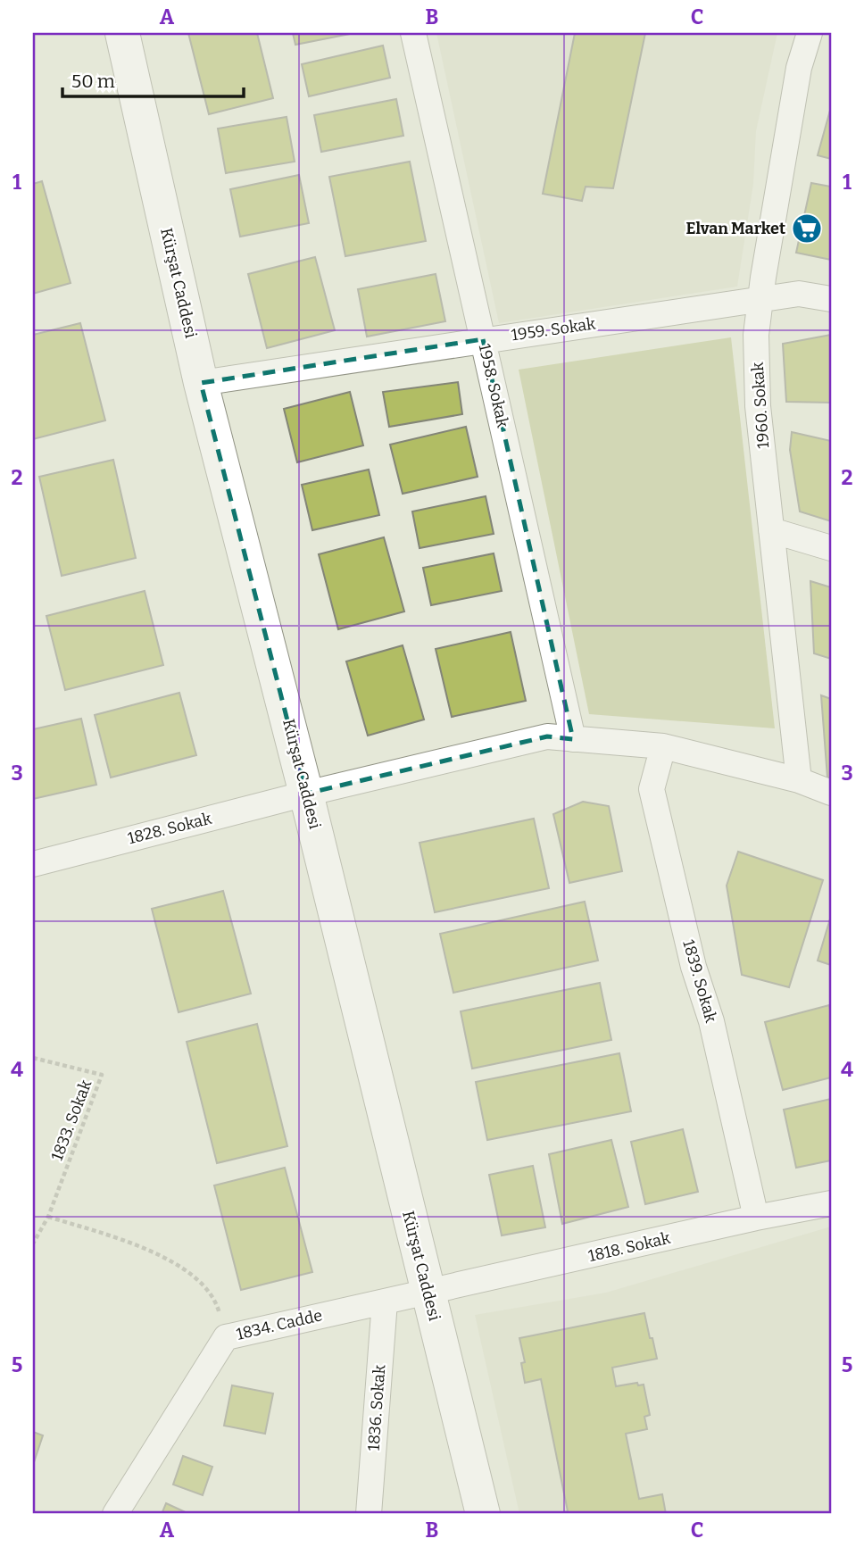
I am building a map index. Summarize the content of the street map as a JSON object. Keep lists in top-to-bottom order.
{
  "streets": {
    "street": [
      "Kürşat Caddesi",
      "1959. Sokak",
      "1958. Sokak",
      "1960. Sokak",
      "1828. Sokak",
      "1839. Sokak",
      "1818. Sokak",
      "1834. Cadde",
      "1836. Sokak"
    ],
    "path": ["1833. Sokak"]
  },
  "crossings": [
    ["Kürşat Caddesi", "1959. Sokak"],
    ["Kürşat Caddesi", "1828. Sokak"],
    ["Kürşat Caddesi", "1818. Sokak"],
    ["Kürşat Caddesi", "1834. Cadde"],
    ["1959. Sokak", "1958. Sokak"],
    ["1959. Sokak", "1960. Sokak"],
    ["1958. Sokak", "1828. Sokak"],
    ["1960. Sokak", "1828. Sokak"],
    ["1828. Sokak", "1839. Sokak"],
    ["1839. Sokak", "1818. Sokak"],
    ["1818. Sokak", "1834. Cadde"],
    ["1834. Cadde", "1836. Sokak"]
  ],
  "places": {
    "supermarket": ["Elvan Market"]
  },
  "scale_bar": "50 m",
  "grid": {
    "columns": ["A", "B", "C"],
    "rows": [
      "1",
      "2",
      "3",
      "4",
      "5"
    ]
  }
}
